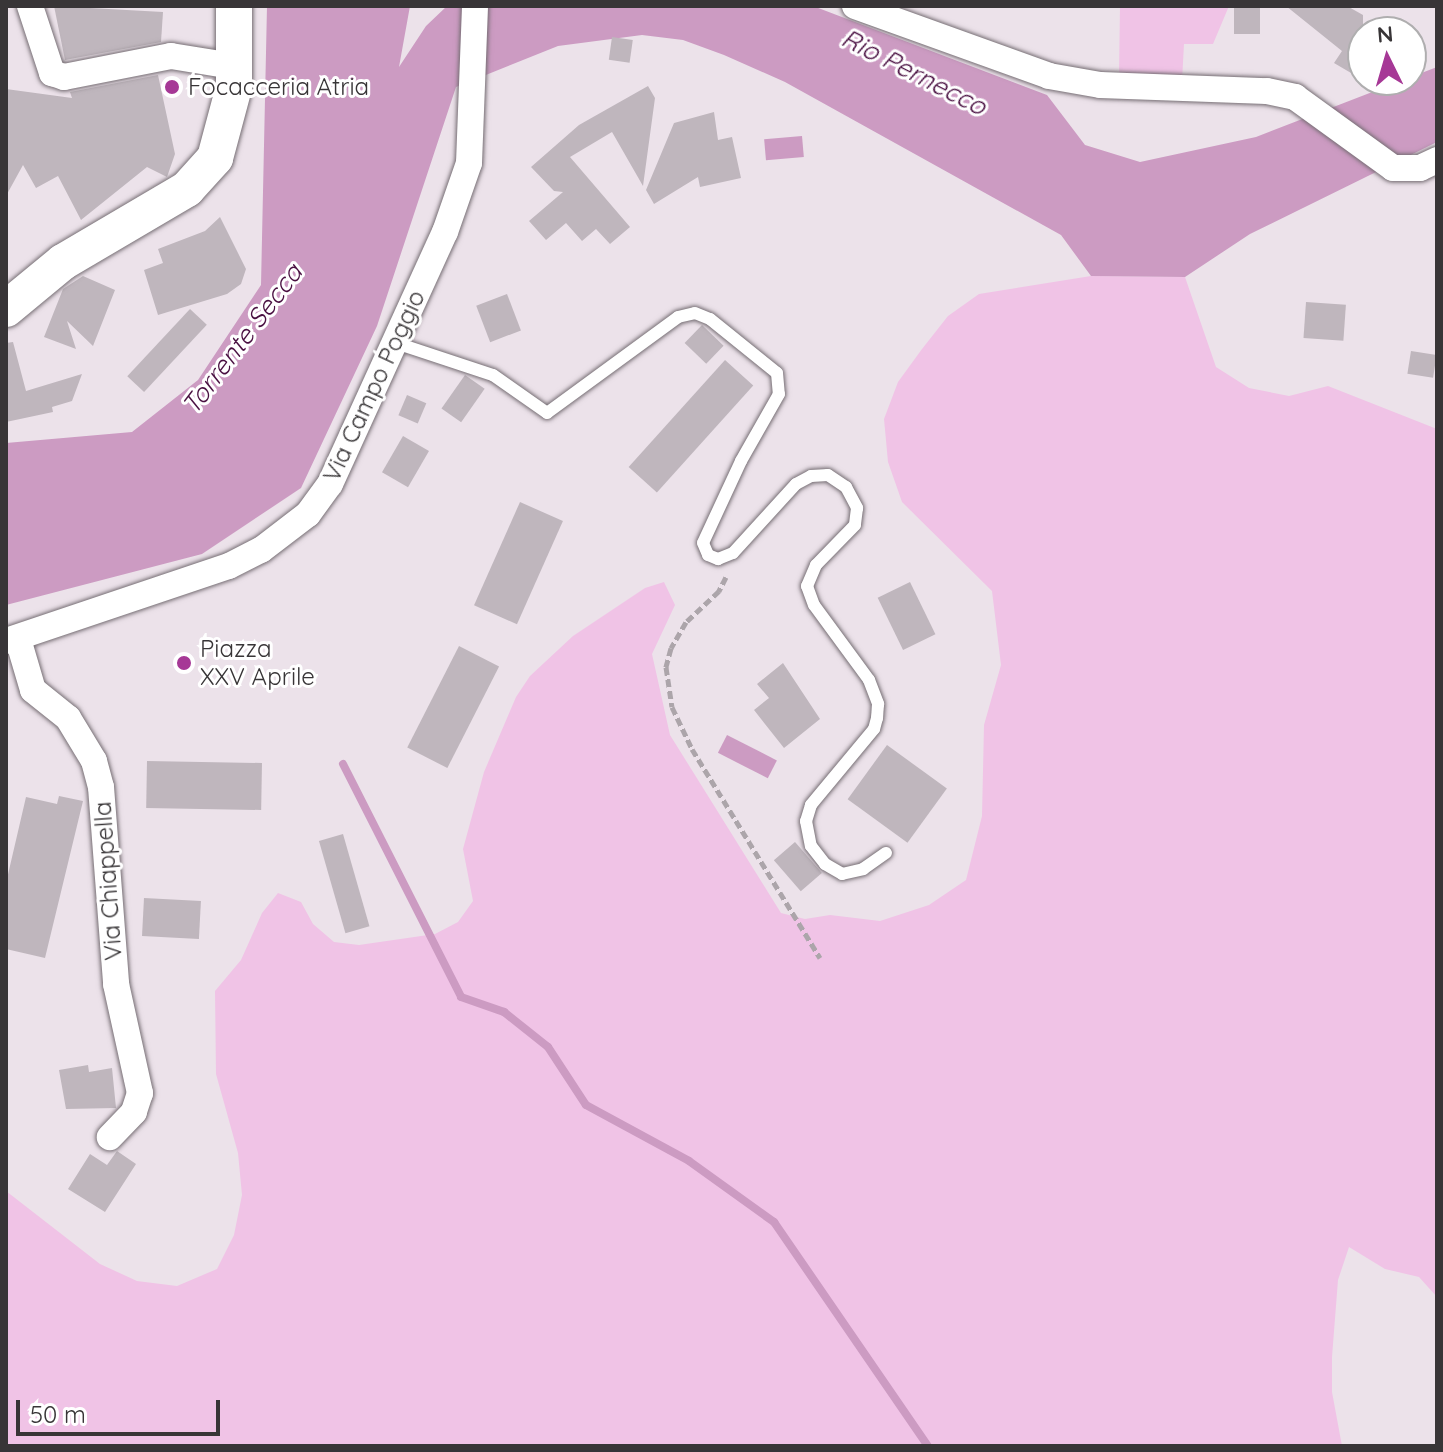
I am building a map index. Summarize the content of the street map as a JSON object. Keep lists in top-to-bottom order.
{
  "streets": {
    "street": ["Via Campo Poggio", "Via Chiappella"]
  },
  "crossings": [
    ["Via Campo Poggio", "Via Chiappella"]
  ],
  "water": ["Rio Pernecco", "Torrente Secca"],
  "places": ["Focacceria Atria", "Piazza XXV Aprile"],
  "scale_bar": "50 m",
  "north": "top"
}
